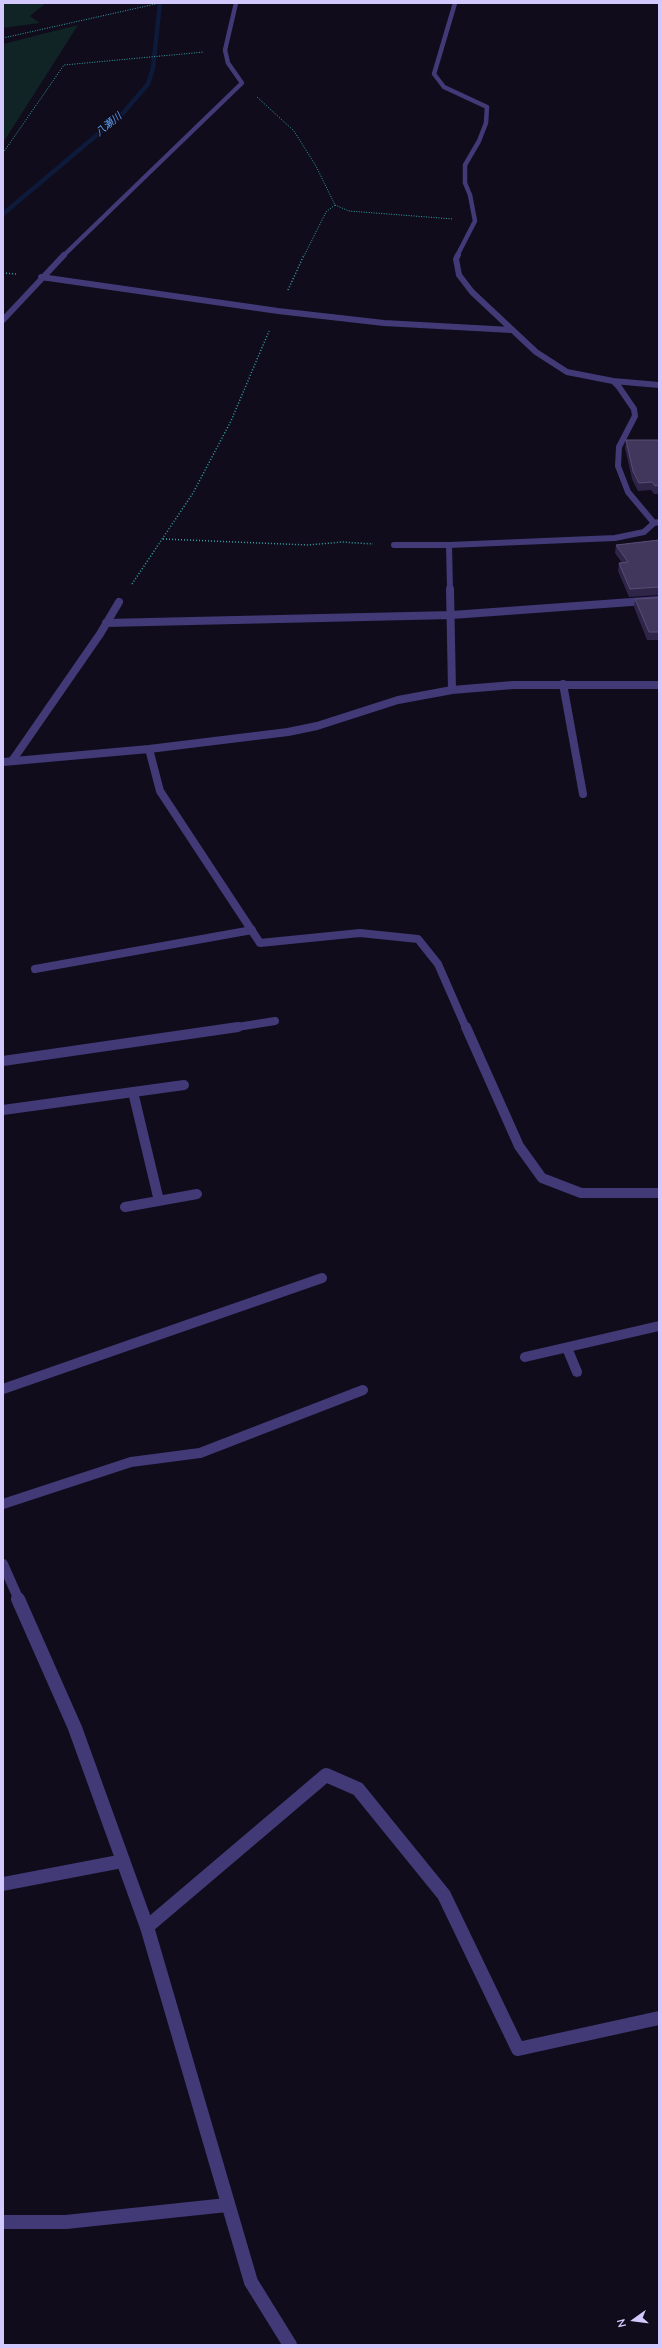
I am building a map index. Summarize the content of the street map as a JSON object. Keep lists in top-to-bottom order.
{
  "water": ["八瀬川"],
  "north": "left"
}
